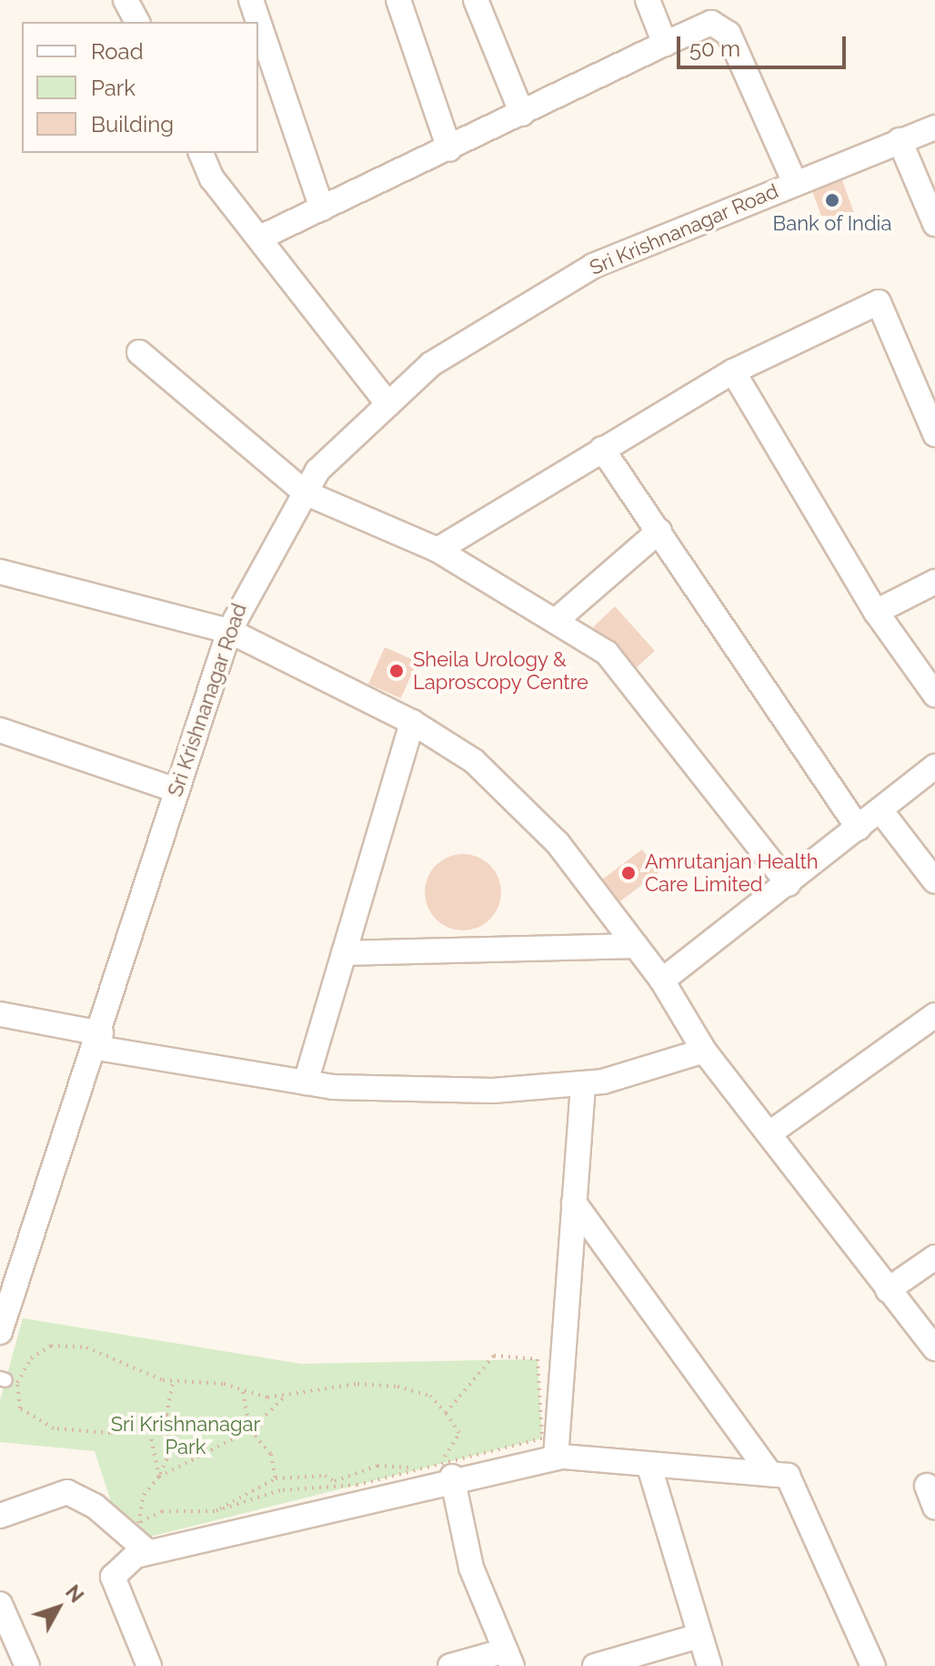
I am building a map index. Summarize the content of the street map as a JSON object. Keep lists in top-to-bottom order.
{
  "streets": {
    "street": ["Sri Krishnanagar Road"]
  },
  "parks": ["Sri Krishnanagar Park"],
  "places": ["Bank of India", "Sheila Urology & Laproscopy Centre", "Amrutanjan Health Care Limited"],
  "legend": ["Road", "Park", "Building"],
  "scale_bar": "50 m",
  "north": "top right"
}
